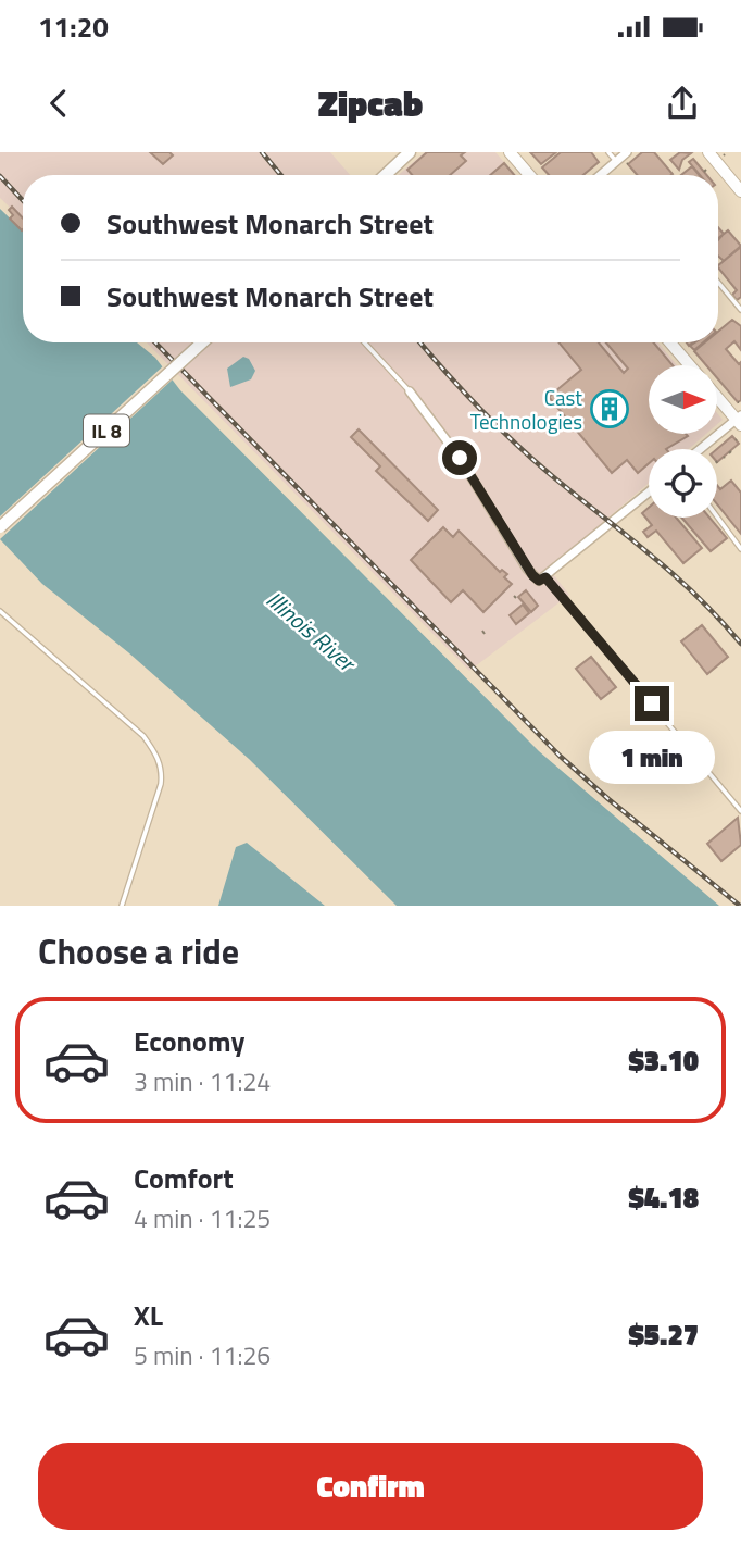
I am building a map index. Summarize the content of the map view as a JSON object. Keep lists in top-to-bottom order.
{
  "streets": {
    "main road": ["IL 8"]
  },
  "water": ["Illinois River"],
  "places": {
    "building": ["Cast Technologies"]
  },
  "north": "right",
  "page": {
    "status": "11:20",
    "header": "Zipcab",
    "banner": ["Southwest Monarch Street", "Southwest Monarch Street"],
    "bubble": "1 min",
    "heading": "Choose a ride",
    "list": [
      {
        "name": "Economy",
        "note": "3 min · 11:24",
        "value": "$3.10"
      },
      {
        "name": "Comfort",
        "note": "4 min · 11:25",
        "value": "$4.18"
      },
      {
        "name": "XL",
        "note": "5 min · 11:26",
        "value": "$5.27"
      }
    ],
    "buttons": "Confirm"
  }
}
